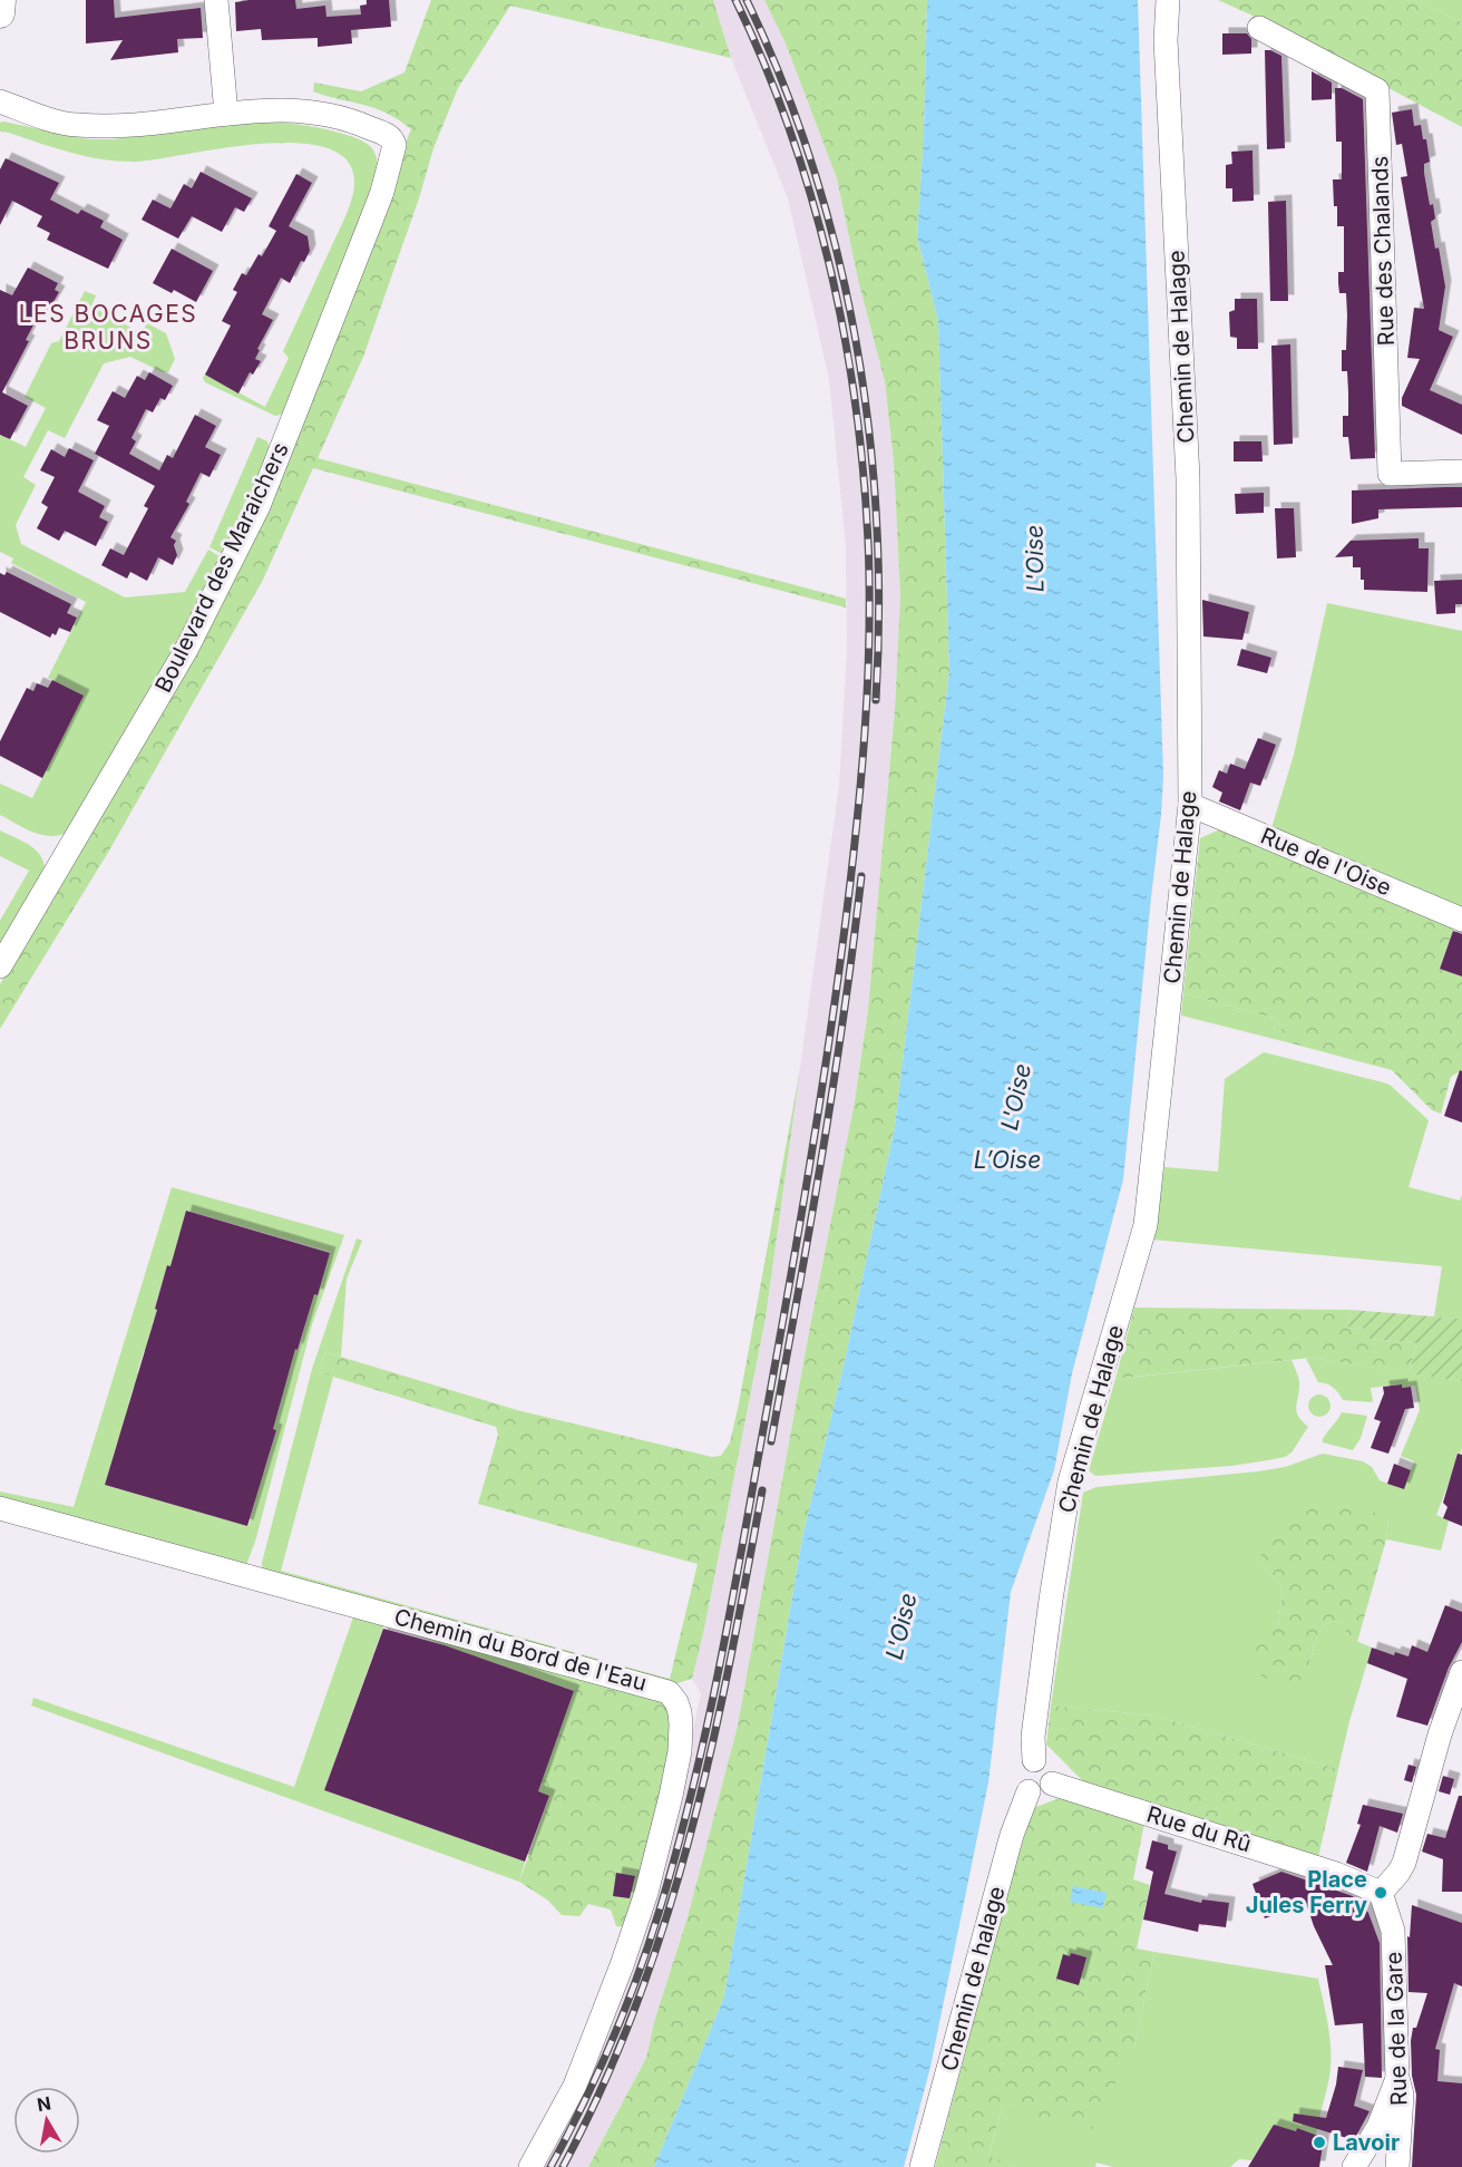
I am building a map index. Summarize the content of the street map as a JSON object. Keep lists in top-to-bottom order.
{
  "streets": {
    "street": [
      "Rue des Chalands",
      "Chemin de Halage",
      "Boulevard des Maraichers",
      "Rue de l'Oise",
      "Chemin du Bord de l'Eau",
      "Rue du Rû",
      "Chemin de halage",
      "Rue de la Gare"
    ]
  },
  "crossings": [
    ["Chemin de Halage", "Rue de l'Oise"],
    ["Chemin de Halage", "Rue du Rû"],
    ["Chemin de Halage", "Chemin de halage"],
    ["Rue du Rû", "Chemin de halage"],
    ["Rue du Rû", "Rue de la Gare"]
  ],
  "districts": ["LES BOCAGES BRUNS"],
  "water": ["L'Oise", "L’Oise"],
  "places": ["Place Jules Ferry", "Lavoir"],
  "north": "top"
}
